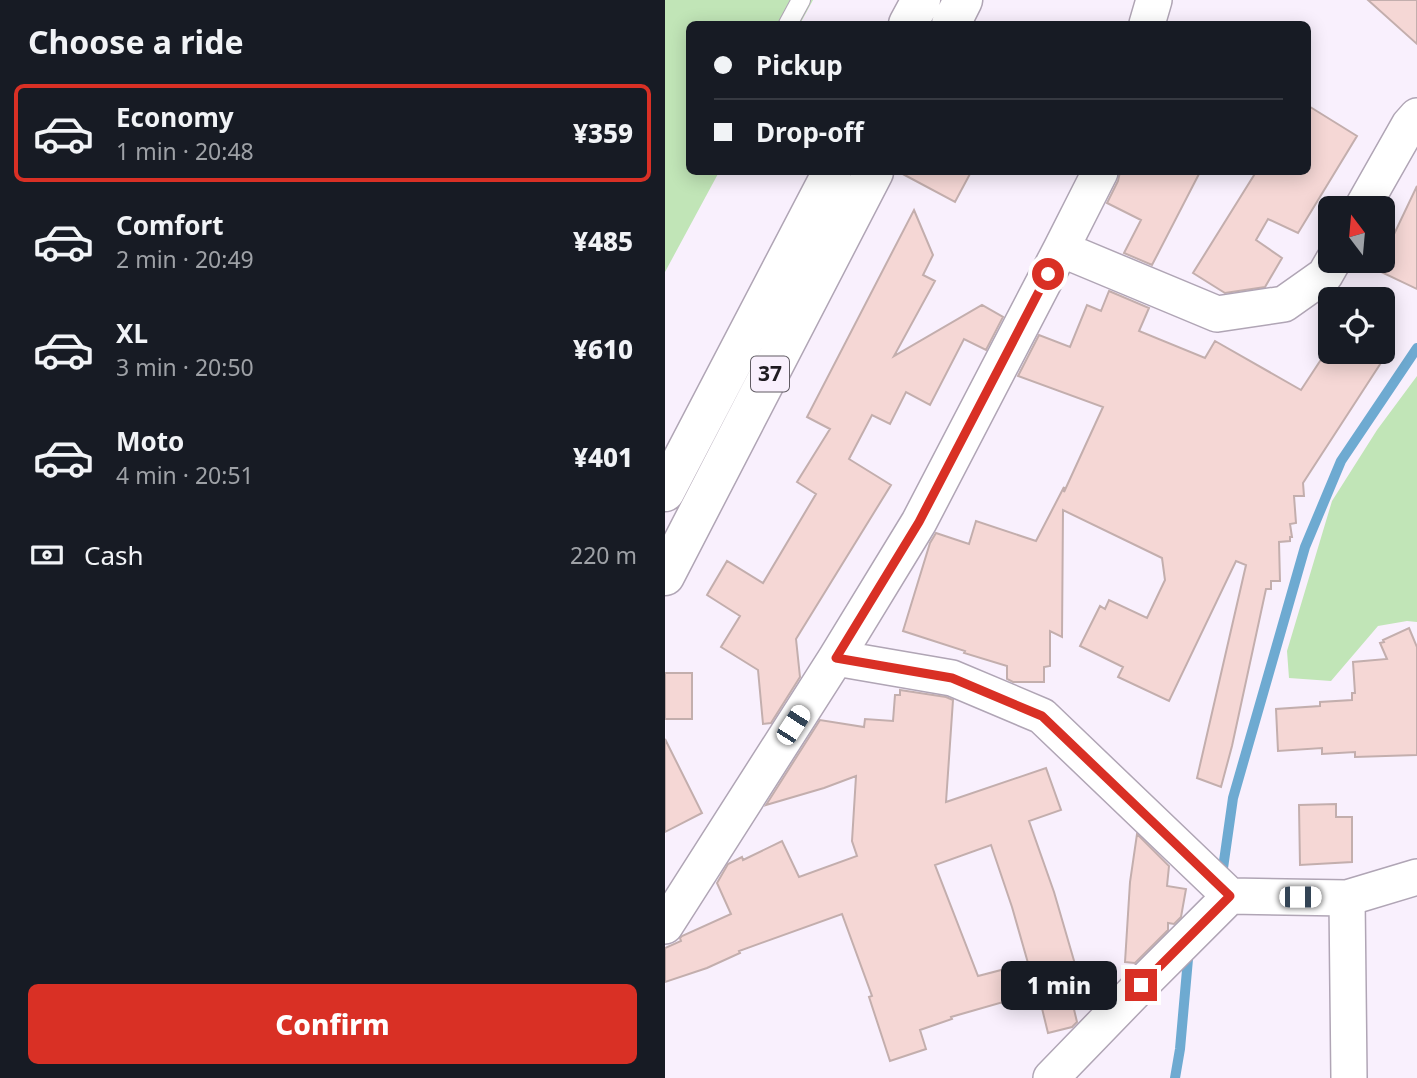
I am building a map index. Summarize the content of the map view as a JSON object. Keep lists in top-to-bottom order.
{
  "streets": {
    "main road": ["37"]
  },
  "north": "top",
  "page": {
    "heading": "Choose a ride",
    "banner": ["Pickup", "Drop-off"],
    "list": [
      {
        "name": "Economy",
        "note": "1 min · 20:48",
        "value": "¥359"
      },
      {
        "name": "Comfort",
        "note": "2 min · 20:49",
        "value": "¥485"
      },
      {
        "name": "XL",
        "note": "3 min · 20:50",
        "value": "¥610"
      },
      {
        "name": "Moto",
        "note": "4 min · 20:51",
        "value": "¥401"
      }
    ],
    "pay": ["Cash", "220 m"],
    "bubble": "1 min",
    "buttons": "Confirm"
  }
}
